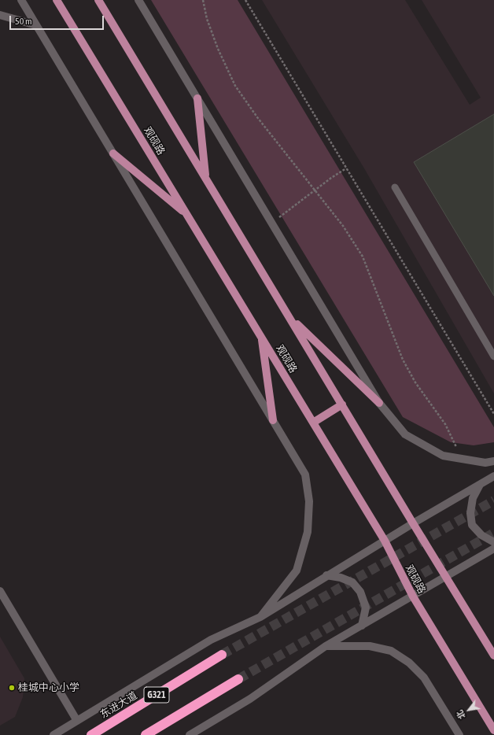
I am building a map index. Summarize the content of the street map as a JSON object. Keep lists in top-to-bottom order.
{
  "streets": {
    "highway": ["G321", "东进大道"],
    "main road": ["观砚路"]
  },
  "places": ["桂城中心小学"],
  "scale_bar": "50 m",
  "north": "bottom left"
}
